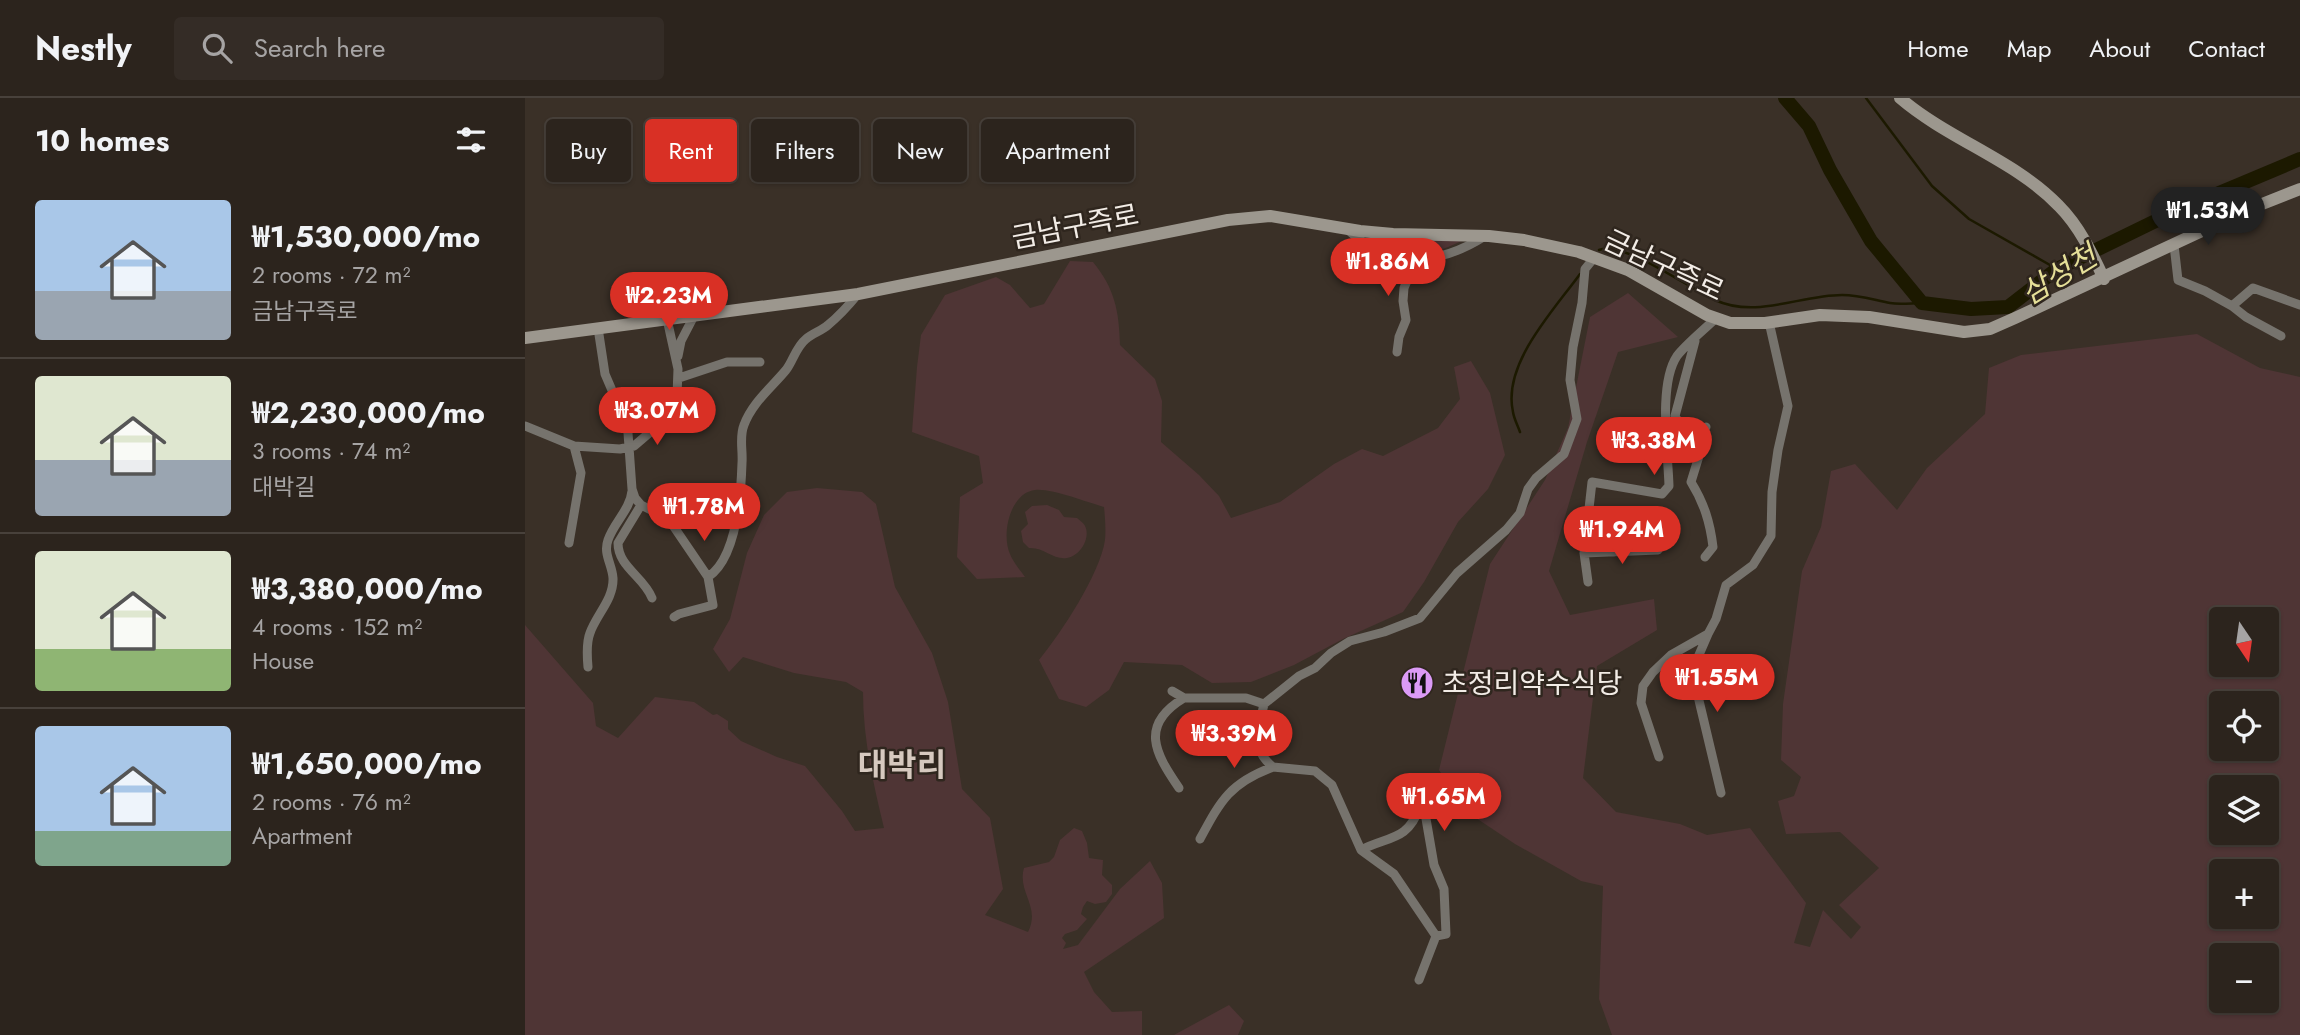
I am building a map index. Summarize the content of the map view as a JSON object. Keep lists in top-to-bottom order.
{
  "streets": {
    "main road": ["금남구즉로"]
  },
  "districts": ["대박리"],
  "water": ["삼성천"],
  "places": {
    "restaurant": ["초정리약수식당"]
  },
  "north": "bottom",
  "page": {
    "header": "Nestly",
    "search": "Search here",
    "nav": [
      "Home",
      "Map",
      "About",
      "Contact"
    ],
    "heading": "10 homes",
    "chip": [
      "Buy",
      "Rent",
      "Filters",
      "New",
      "Apartment"
    ],
    "list": [
      {
        "name": "₩1,530,000/mo",
        "note": "2 rooms · 72 m² · 금남구즉로"
      },
      {
        "name": "₩2,230,000/mo",
        "note": "3 rooms · 74 m² · 대박길"
      },
      {
        "name": "₩3,380,000/mo",
        "note": "4 rooms · 152 m² · House"
      },
      {
        "name": "₩1,650,000/mo",
        "note": "2 rooms · 76 m² · Apartment"
      }
    ],
    "price": [
      "₩1.53M",
      "₩1.86M",
      "₩2.23M",
      "₩3.07M",
      "₩3.38M",
      "₩1.78M",
      "₩1.94M",
      "₩1.55M",
      "₩3.39M",
      "₩1.65M"
    ],
    "map_buttons": ["+", "−"]
  }
}
